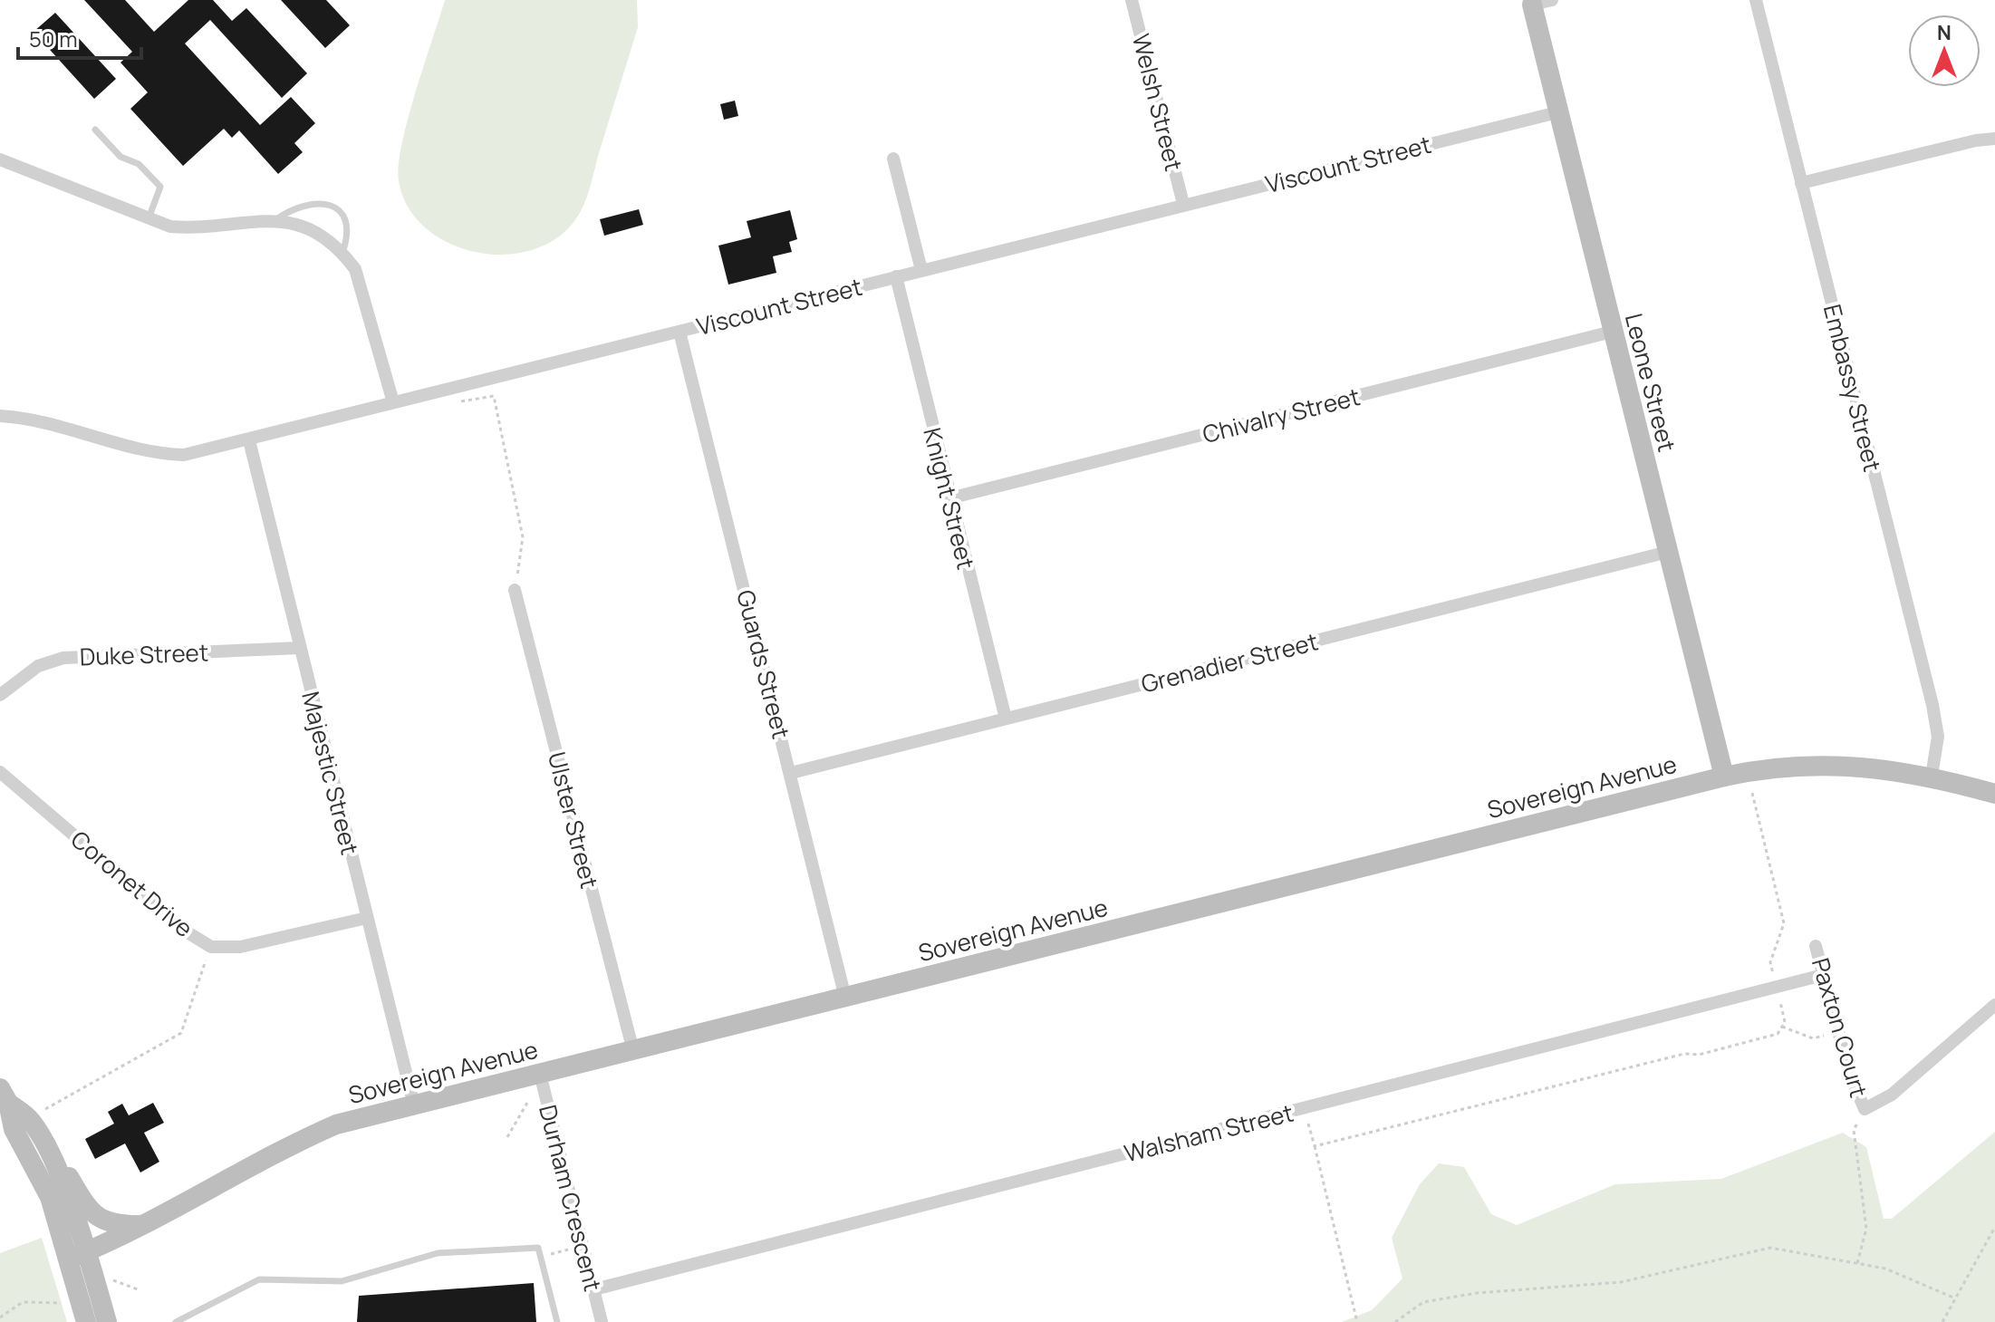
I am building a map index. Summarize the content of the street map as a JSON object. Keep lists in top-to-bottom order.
{
  "streets": {
    "street": [
      "Welsh Street",
      "Viscount Street",
      "Leone Street",
      "Embassy Street",
      "Chivalry Street",
      "Knight Street",
      "Duke Street",
      "Grenadier Street",
      "Guards Street",
      "Majestic Street",
      "Sovereign Avenue",
      "Ulster Street",
      "Coronet Drive",
      "Paxton Court",
      "Walsham Street",
      "Durham Crescent"
    ]
  },
  "crossings": [
    ["Welsh Street", "Viscount Street"],
    ["Viscount Street", "Leone Street"],
    ["Viscount Street", "Knight Street"],
    ["Viscount Street", "Guards Street"],
    ["Viscount Street", "Majestic Street"],
    ["Leone Street", "Chivalry Street"],
    ["Leone Street", "Grenadier Street"],
    ["Leone Street", "Sovereign Avenue"],
    ["Embassy Street", "Sovereign Avenue"],
    ["Chivalry Street", "Knight Street"],
    ["Knight Street", "Grenadier Street"],
    ["Duke Street", "Majestic Street"],
    ["Grenadier Street", "Guards Street"],
    ["Guards Street", "Sovereign Avenue"],
    ["Majestic Street", "Sovereign Avenue"],
    ["Majestic Street", "Coronet Drive"],
    ["Sovereign Avenue", "Ulster Street"],
    ["Sovereign Avenue", "Durham Crescent"],
    ["Paxton Court", "Walsham Street"],
    ["Walsham Street", "Durham Crescent"]
  ],
  "scale_bar": "50 m",
  "north": "top"
}
